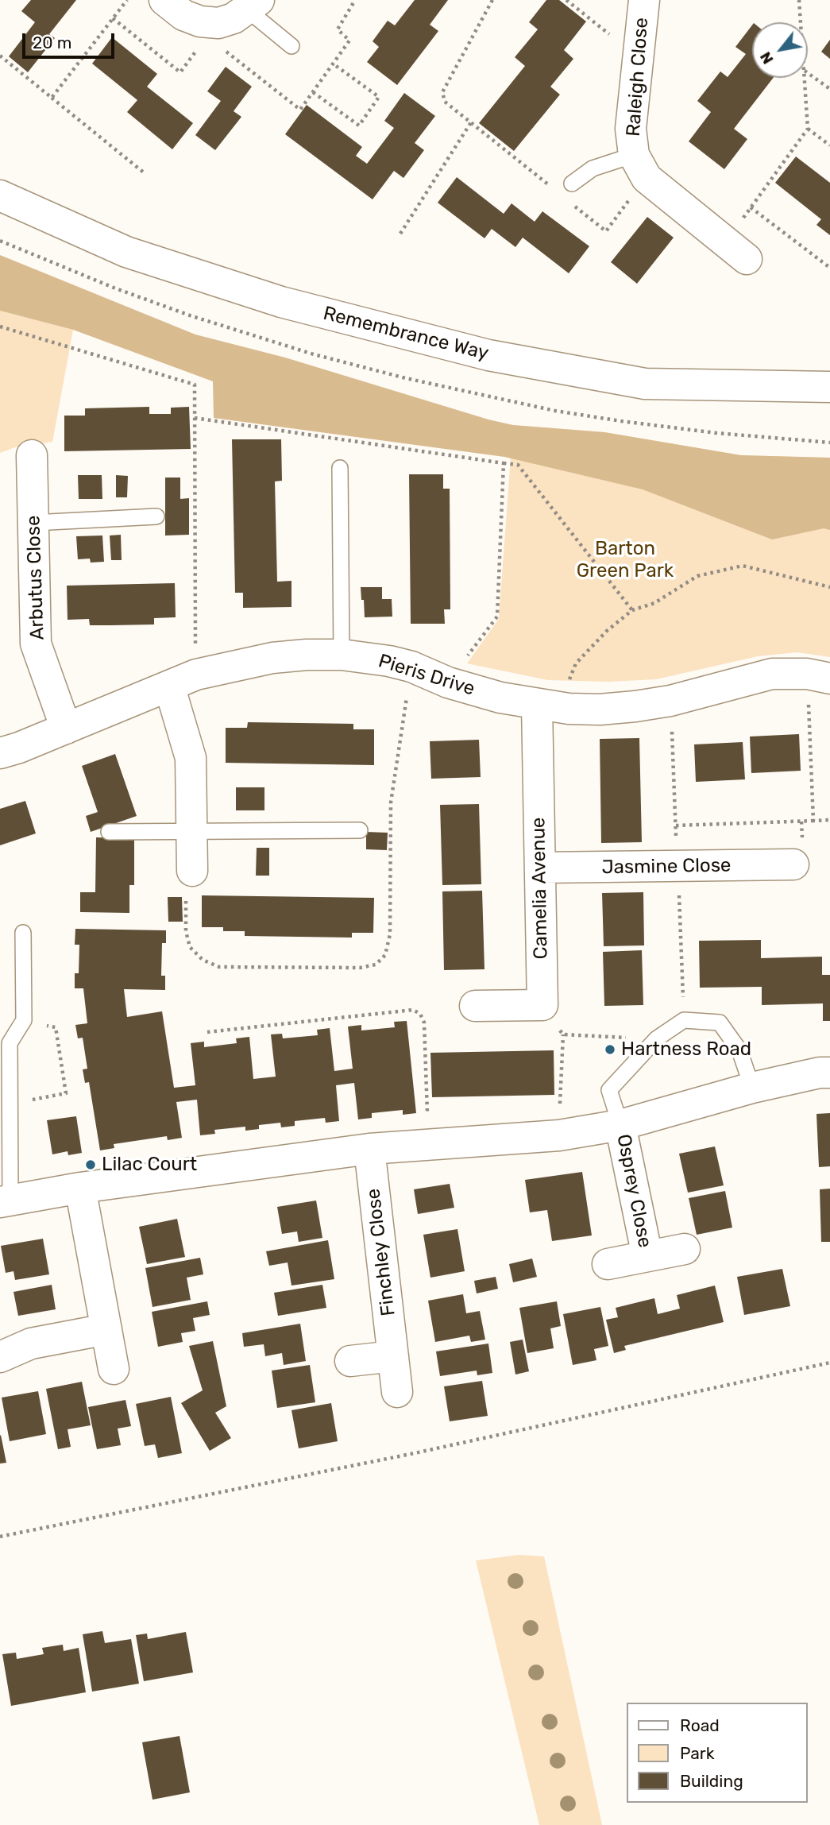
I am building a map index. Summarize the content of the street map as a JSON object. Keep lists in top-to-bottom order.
{
  "streets": {
    "main road": [
      "Raleigh Close",
      "Remembrance Way",
      "Arbutus Close",
      "Pieris Drive",
      "Jasmine Close",
      "Camelia Avenue",
      "Osprey Close",
      "Finchley Close"
    ]
  },
  "crossings": [
    ["Arbutus Close", "Pieris Drive"],
    ["Pieris Drive", "Camelia Avenue"],
    ["Jasmine Close", "Camelia Avenue"]
  ],
  "parks": ["Barton Green Park"],
  "places": ["Hartness Road", "Lilac Court"],
  "legend": ["Road", "Park", "Building"],
  "scale_bar": "20 m",
  "north": "bottom left"
}
